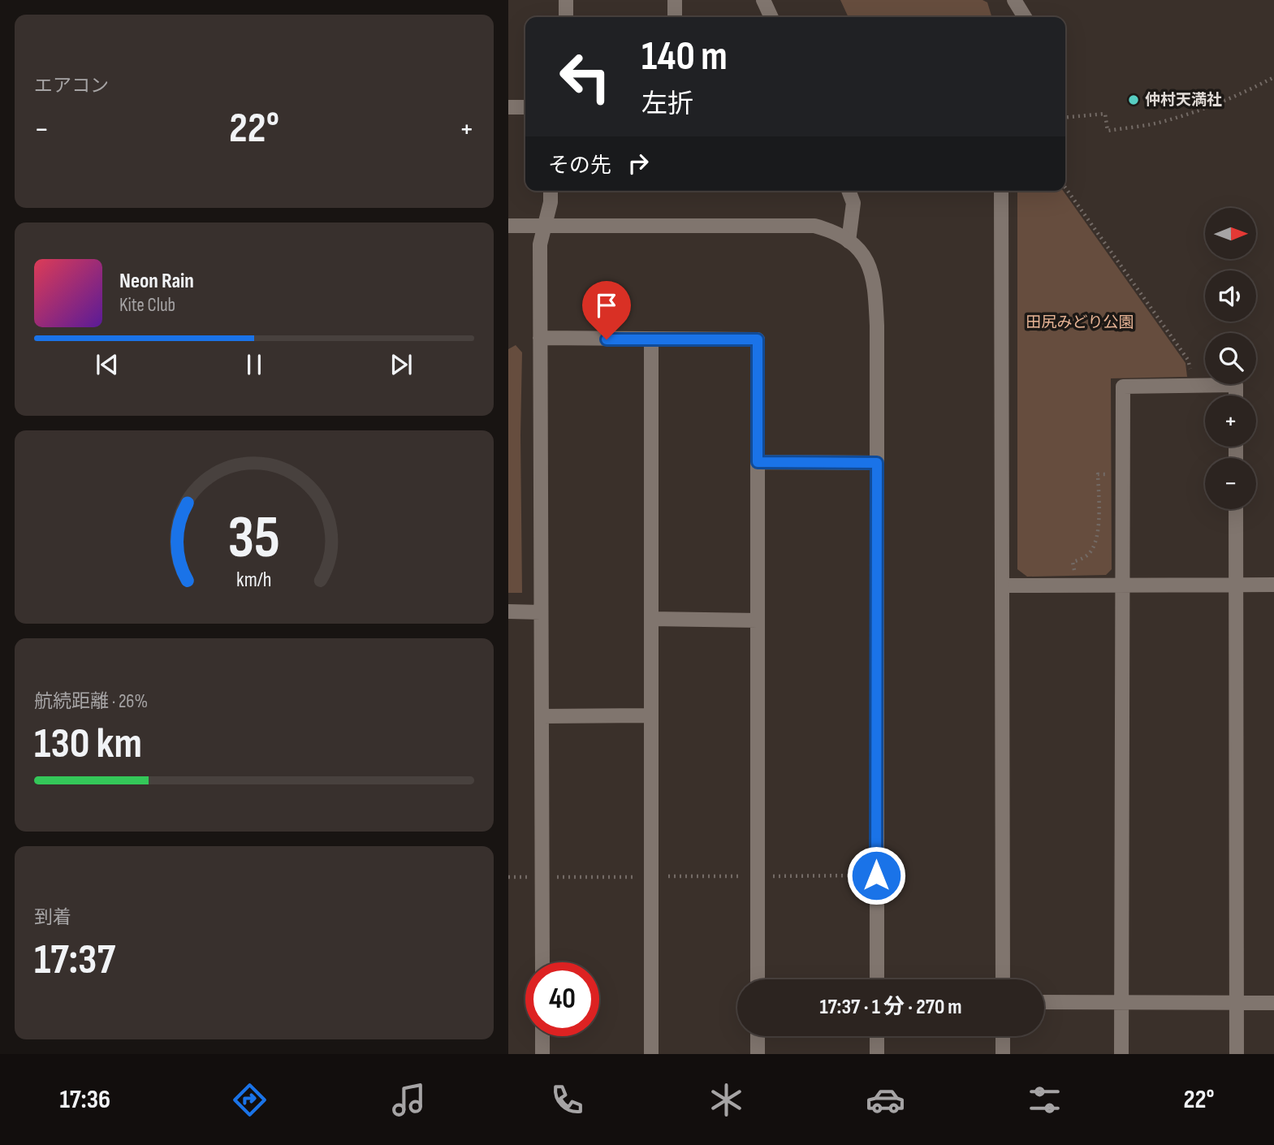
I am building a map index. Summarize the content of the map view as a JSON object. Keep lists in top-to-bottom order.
{
  "parks": ["田尻みどり公園"],
  "places": ["仲村天満社"],
  "north": "right",
  "page": {
    "tile": [
      "エアコン",
      ["航続距離 · 26%", "130 km"],
      ["到着", "17:37"]
    ],
    "turn": ["140 m", "左折"],
    "heat": ["−", "22°", "+"],
    "then": "その先",
    "map_buttons": ["+", "−"],
    "song": ["Neon Rain", "Kite Club"],
    "limit": "40",
    "trip": "17:37 · 1 分 · 270 m",
    "tabs": ["17:36", "22°"],
    "gauge": ["35", "km/h"]
  }
}
